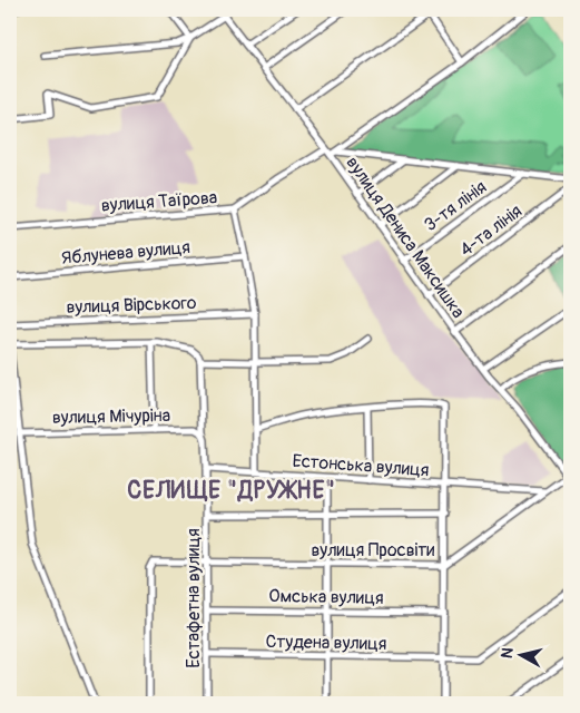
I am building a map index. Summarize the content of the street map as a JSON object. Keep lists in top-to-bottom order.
{
  "streets": {
    "street": [
      "вулиця Таїрова",
      "3-тя лінія",
      "4-та лінія",
      "вулиця Дениса Максишка",
      "Яблунева вулиця",
      "вулиця Вірського",
      "вулиця Мічуріна",
      "Естонська вулиця",
      "вулиця Просвіти",
      "Омська вулиця",
      "Естафетна вулиця",
      "Студена вулиця"
    ]
  },
  "crossings": [
    ["вулиця Таїрова", "вулиця Дениса Максишка"],
    ["3-тя лінія", "вулиця Дениса Максишка"],
    ["4-та лінія", "вулиця Дениса Максишка"],
    ["вулиця Дениса Максишка", "вулиця Просвіти"],
    ["вулиця Мічуріна", "Естафетна вулиця"],
    ["Естонська вулиця", "вулиця Просвіти"],
    ["Естонська вулиця", "Естафетна вулиця"],
    ["вулиця Просвіти", "Естафетна вулиця"],
    ["Омська вулиця", "Естафетна вулиця"],
    ["Естафетна вулиця", "Студена вулиця"]
  ],
  "districts": ["СЕЛИЩЕ \"ДРУЖНЕ\""],
  "north": "left"
}
